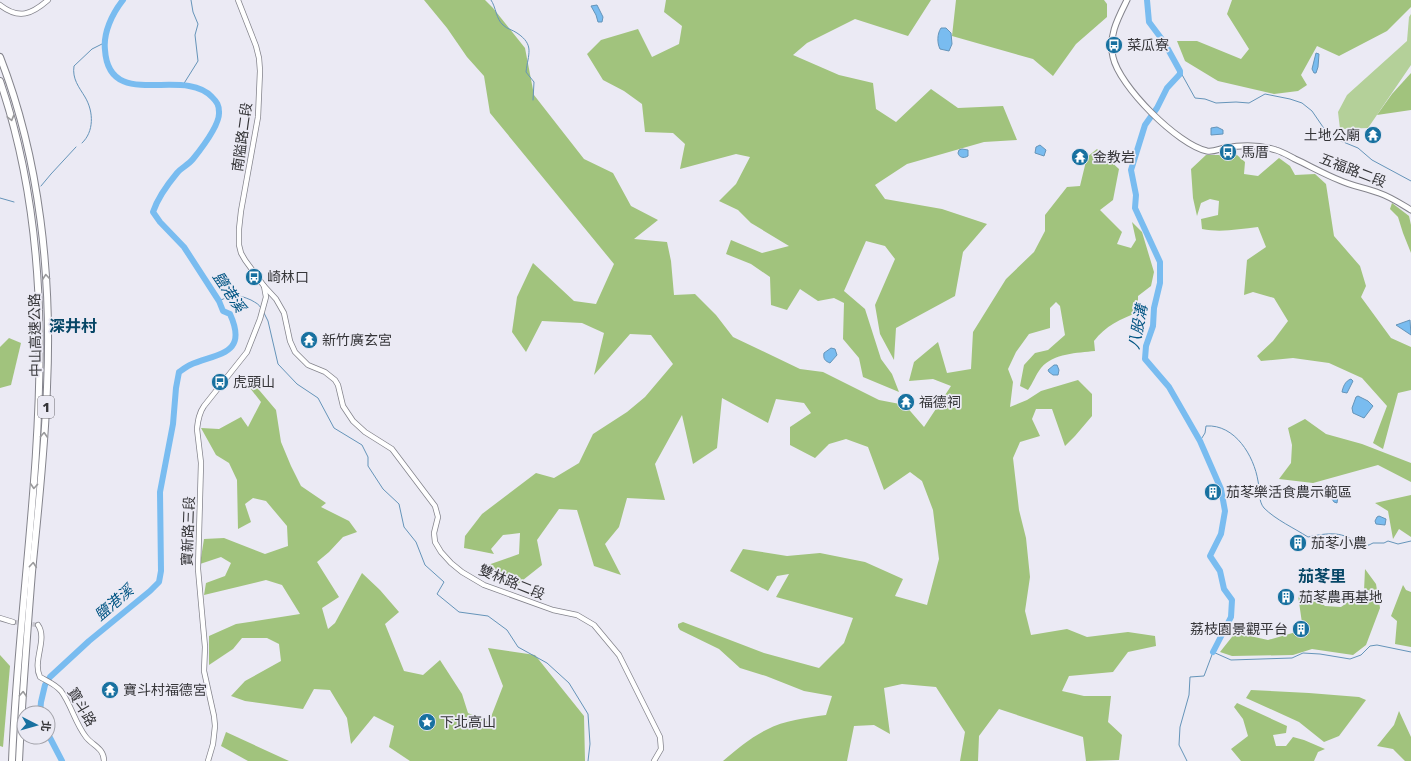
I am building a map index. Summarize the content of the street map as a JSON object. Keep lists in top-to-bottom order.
{
  "streets": {
    "highway": ["中山高速公路", "1"],
    "main road": ["五福路二段"],
    "street": [
      "南隘路二段",
      "寶新路三段",
      "雙林路二段",
      "寶斗路"
    ]
  },
  "crossings": [
    ["南隘路二段", "寶新路三段"],
    ["南隘路二段", "雙林路二段"],
    ["寶新路三段", "雙林路二段"]
  ],
  "districts": ["深井村", "茄苳里"],
  "water": ["鹽港溪", "八股溝"],
  "places": {
    "bus stop": [
      "菜瓜寮",
      "馬厝",
      "崎林口",
      "虎頭山"
    ],
    "temple": [
      "土地公廟",
      "金教岩",
      "新竹廣玄宮",
      "福德祠",
      "寶斗村福德宮"
    ],
    "building": [
      "茄苳樂活食農示範區",
      "茄苳小農",
      "茄苳農再基地",
      "荔枝園景觀平台"
    ],
    "place": ["下北高山"]
  },
  "north": "right"
}
